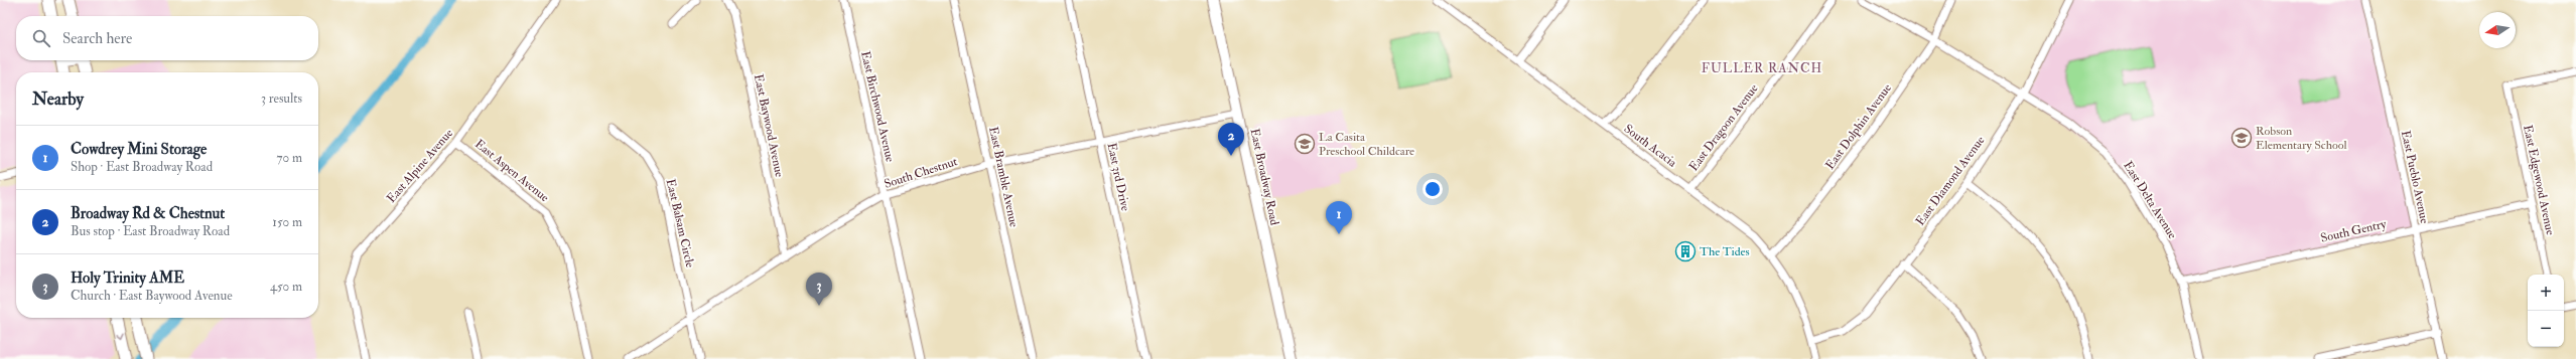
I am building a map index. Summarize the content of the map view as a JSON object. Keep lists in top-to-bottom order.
{
  "streets": {
    "main road": ["East Broadway Road"],
    "street": [
      "East Birchwood Avenue",
      "East Baywood Avenue",
      "East Dolphin Avenue",
      "East Dragoon Avenue",
      "South Acacia",
      "East Alpine Avenue",
      "East Aspen Avenue",
      "South Chestnut",
      "East Bramble Avenue",
      "East 3rd Drive",
      "East Pueblo Avenue",
      "East Edgewood Avenue",
      "East Diamond Avenue",
      "East Delta Avenue",
      "East Balsam Circle",
      "South Gentry"
    ]
  },
  "crossings": [
    ["East Birchwood Avenue", "South Chestnut"],
    ["East Baywood Avenue", "South Chestnut"],
    ["East Dolphin Avenue", "South Acacia"],
    ["East Dolphin Avenue", "East Delta Avenue"],
    ["East Dragoon Avenue", "South Acacia"],
    ["South Acacia", "East Diamond Avenue"],
    ["East Alpine Avenue", "East Aspen Avenue"],
    ["South Chestnut", "East Bramble Avenue"],
    ["South Chestnut", "East 3rd Drive"],
    ["South Chestnut", "East Broadway Road"],
    ["South Chestnut", "East Balsam Circle"],
    ["East Pueblo Avenue", "South Gentry"],
    ["East Edgewood Avenue", "South Gentry"],
    ["East Diamond Avenue", "East Delta Avenue"],
    ["East Delta Avenue", "South Gentry"]
  ],
  "districts": ["FULLER RANCH"],
  "places": {
    "school or university": ["Robson Elementary School", "La Casita Preschool Childcare"],
    "building": ["The Tides"]
  },
  "north": "left",
  "page": {
    "search": "Search here",
    "heading": ["Nearby", "3 results"],
    "pins": ["2", "1", "3"],
    "list": [
      {
        "mark": "1",
        "name": "Cowdrey Mini Storage",
        "note": "Shop · East Broadway Road",
        "value": "70 m"
      },
      {
        "mark": "2",
        "name": "Broadway Rd & Chestnut",
        "note": "Bus stop · East Broadway Road",
        "value": "150 m"
      },
      {
        "mark": "3",
        "name": "Holy Trinity AME",
        "note": "Church · East Baywood Avenue",
        "value": "450 m"
      }
    ],
    "map_buttons": ["+", "−"]
  }
}
